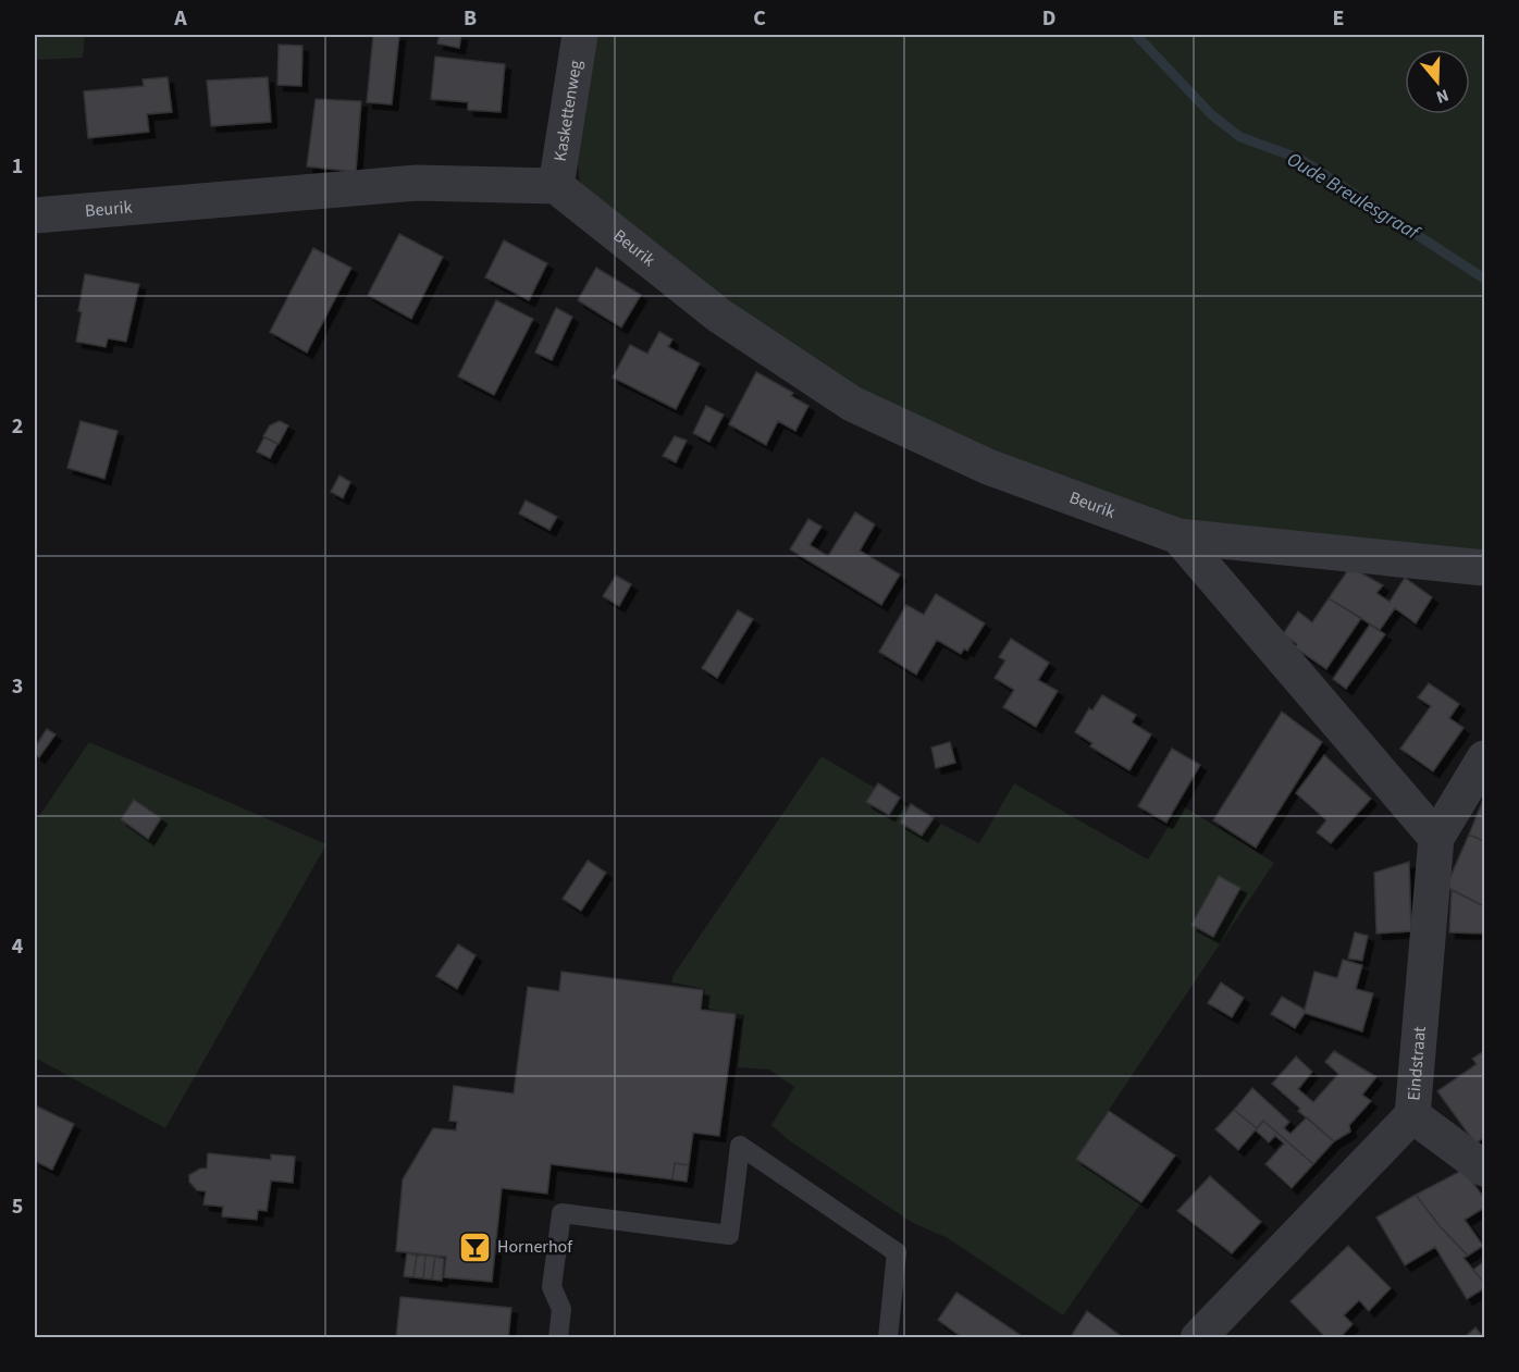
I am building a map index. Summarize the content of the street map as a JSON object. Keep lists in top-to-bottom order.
{
  "streets": {
    "street": ["Kaskettenweg", "Beurik", "Eindstraat"]
  },
  "crossings": [
    ["Kaskettenweg", "Beurik"],
    ["Beurik", "Eindstraat"]
  ],
  "water": ["Oude Breulesgraaf"],
  "places": {
    "bar": ["Hornerhof"]
  },
  "north": "bottom",
  "grid": {
    "columns": [
      "A",
      "B",
      "C",
      "D",
      "E"
    ],
    "rows": [
      "1",
      "2",
      "3",
      "4",
      "5"
    ]
  }
}
